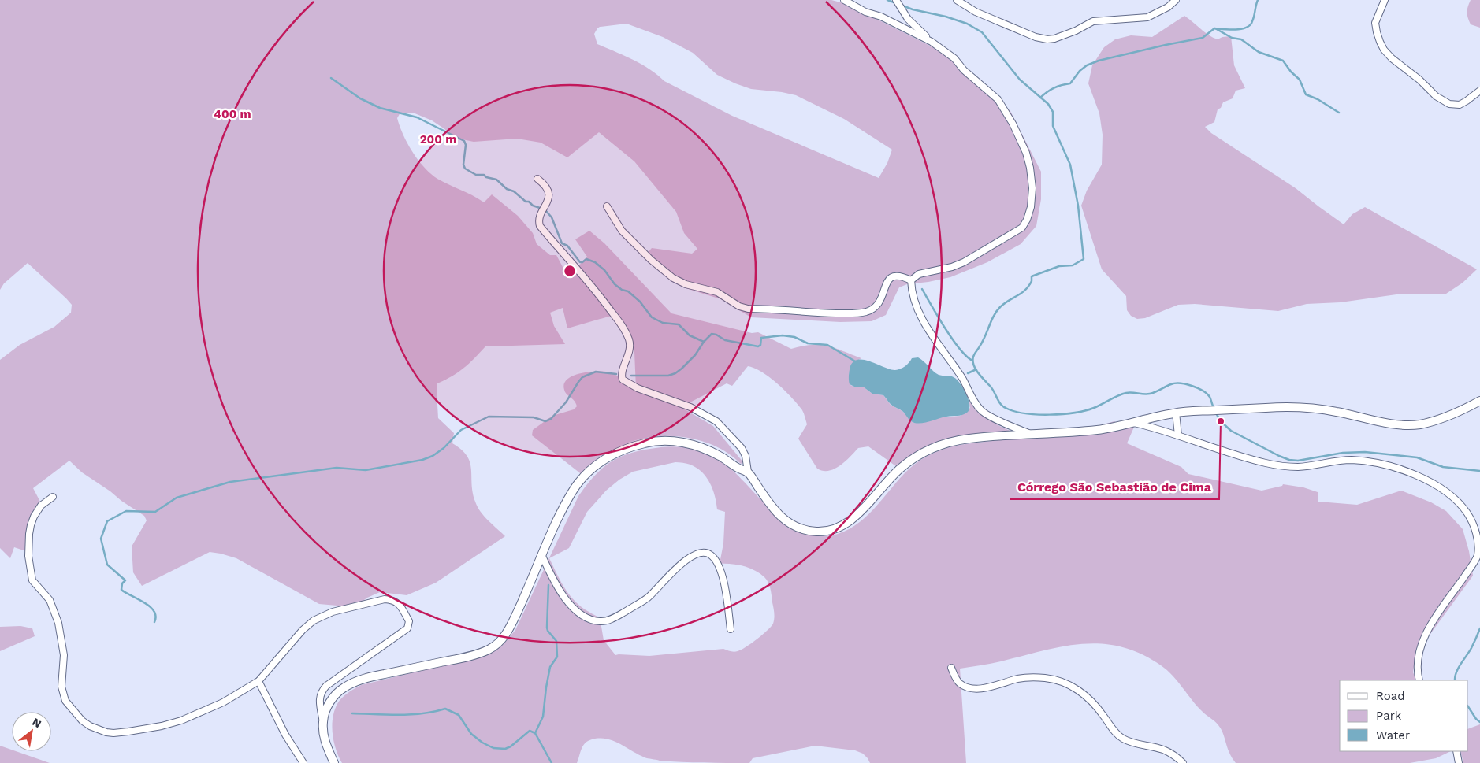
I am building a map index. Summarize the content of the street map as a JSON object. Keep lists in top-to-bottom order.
{
  "places": ["Córrego São Sebastião de Cima"],
  "legend": ["Road", "Park", "Water"],
  "north": "top right",
  "rings": ["400 m", "200 m"]
}
